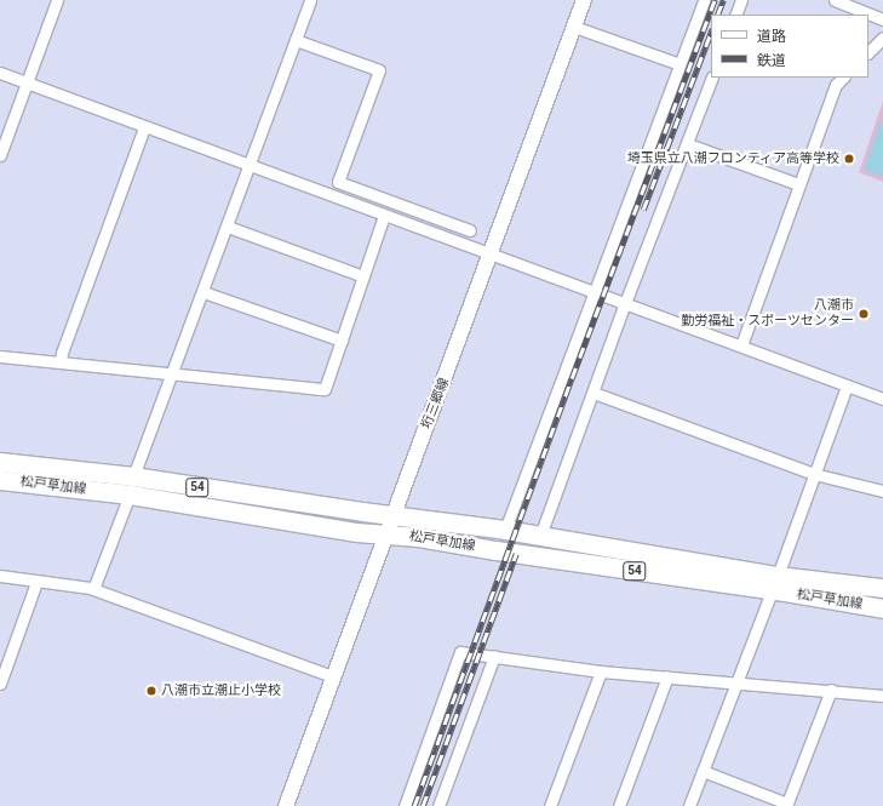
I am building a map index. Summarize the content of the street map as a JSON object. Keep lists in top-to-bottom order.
{
  "streets": {
    "main road": ["松戸草加線", "54"],
    "street": ["垳三郷線"]
  },
  "crossings": [
    ["垳三郷線", "松戸草加線"]
  ],
  "places": ["埼玉県立八潮フロンティア高等学校", "八潮市 勤労福祉・スポーツセンター", "八潮市立潮止小学校"],
  "legend": ["道路", "鉄道"]
}
